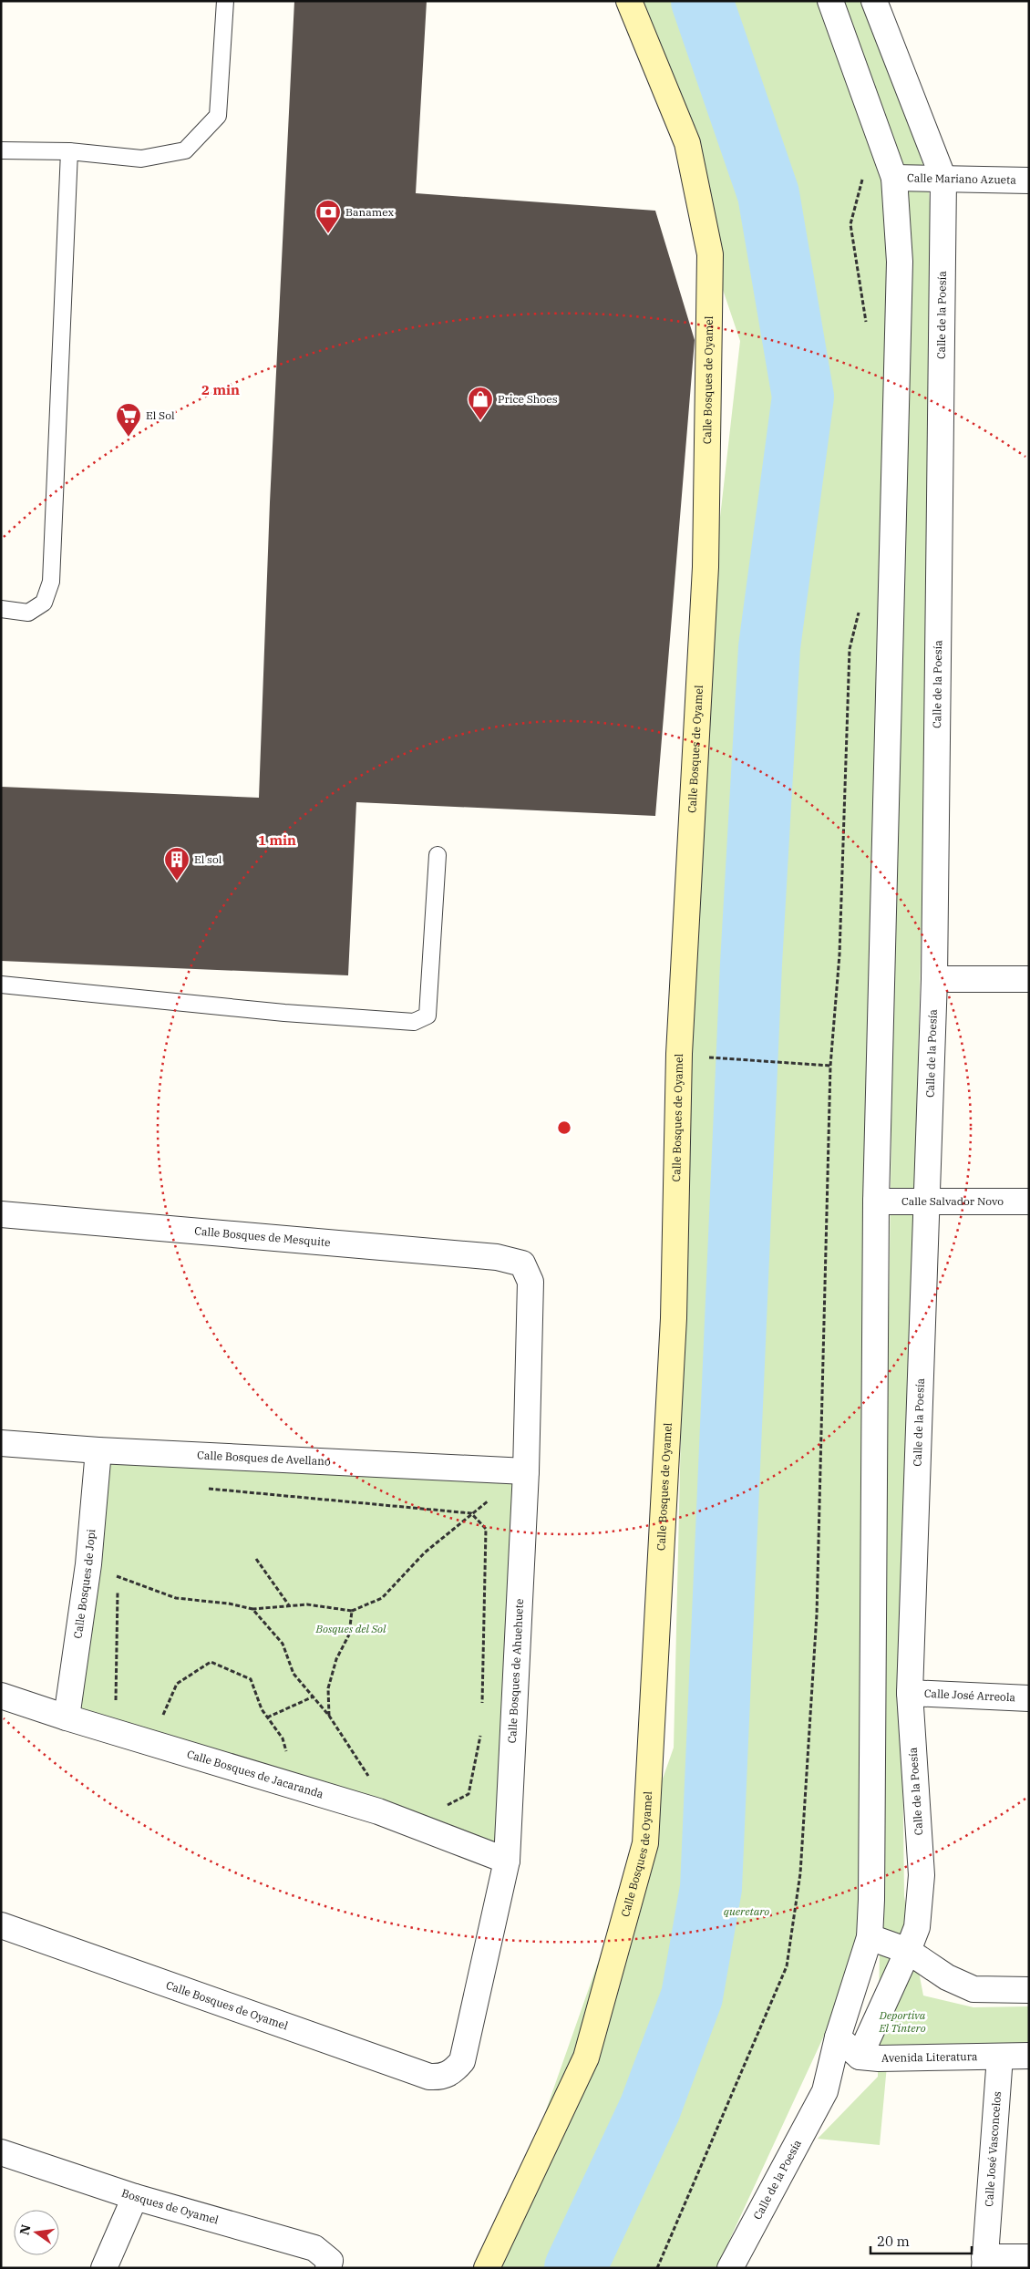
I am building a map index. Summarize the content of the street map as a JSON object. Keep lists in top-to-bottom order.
{
  "streets": {
    "main road": ["Calle Bosques de Oyamel"],
    "street": [
      "Calle Mariano Azueta",
      "Calle de la Poesía",
      "Calle Salvador Novo",
      "Calle Bosques de Mesquite",
      "Calle Bosques de Avellano",
      "Calle Bosques de Jopi",
      "Calle Bosques de Ahuehuete",
      "Calle José Arreola",
      "Calle Bosques de Jacaranda",
      "Avenida Literatura",
      "Calle José Vasconcelos",
      "Bosques de Oyamel"
    ]
  },
  "crossings": [
    ["Calle Mariano Azueta", "Calle de la Poesía"],
    ["Calle de la Poesía", "Calle Salvador Novo"],
    ["Calle de la Poesía", "Calle José Arreola"],
    ["Calle de la Poesía", "Avenida Literatura"],
    ["Calle Bosques de Oyamel", "Calle Bosques de Ahuehuete"],
    ["Calle Bosques de Mesquite", "Calle Bosques de Ahuehuete"],
    ["Calle Bosques de Avellano", "Calle Bosques de Jopi"],
    ["Calle Bosques de Avellano", "Calle Bosques de Ahuehuete"],
    ["Calle Bosques de Jopi", "Calle Bosques de Jacaranda"],
    ["Calle Bosques de Ahuehuete", "Calle Bosques de Jacaranda"],
    ["Avenida Literatura", "Calle José Vasconcelos"]
  ],
  "parks": ["Bosques del Sol", "queretaro", "Deportiva El Tintero"],
  "places": {
    "bank": ["Banamex"],
    "shop": ["Price Shoes"],
    "supermarket": ["El Sol"],
    "building": ["El sol"]
  },
  "scale_bar": "20 m",
  "north": "left",
  "rings": ["2 min", "1 min"]
}
